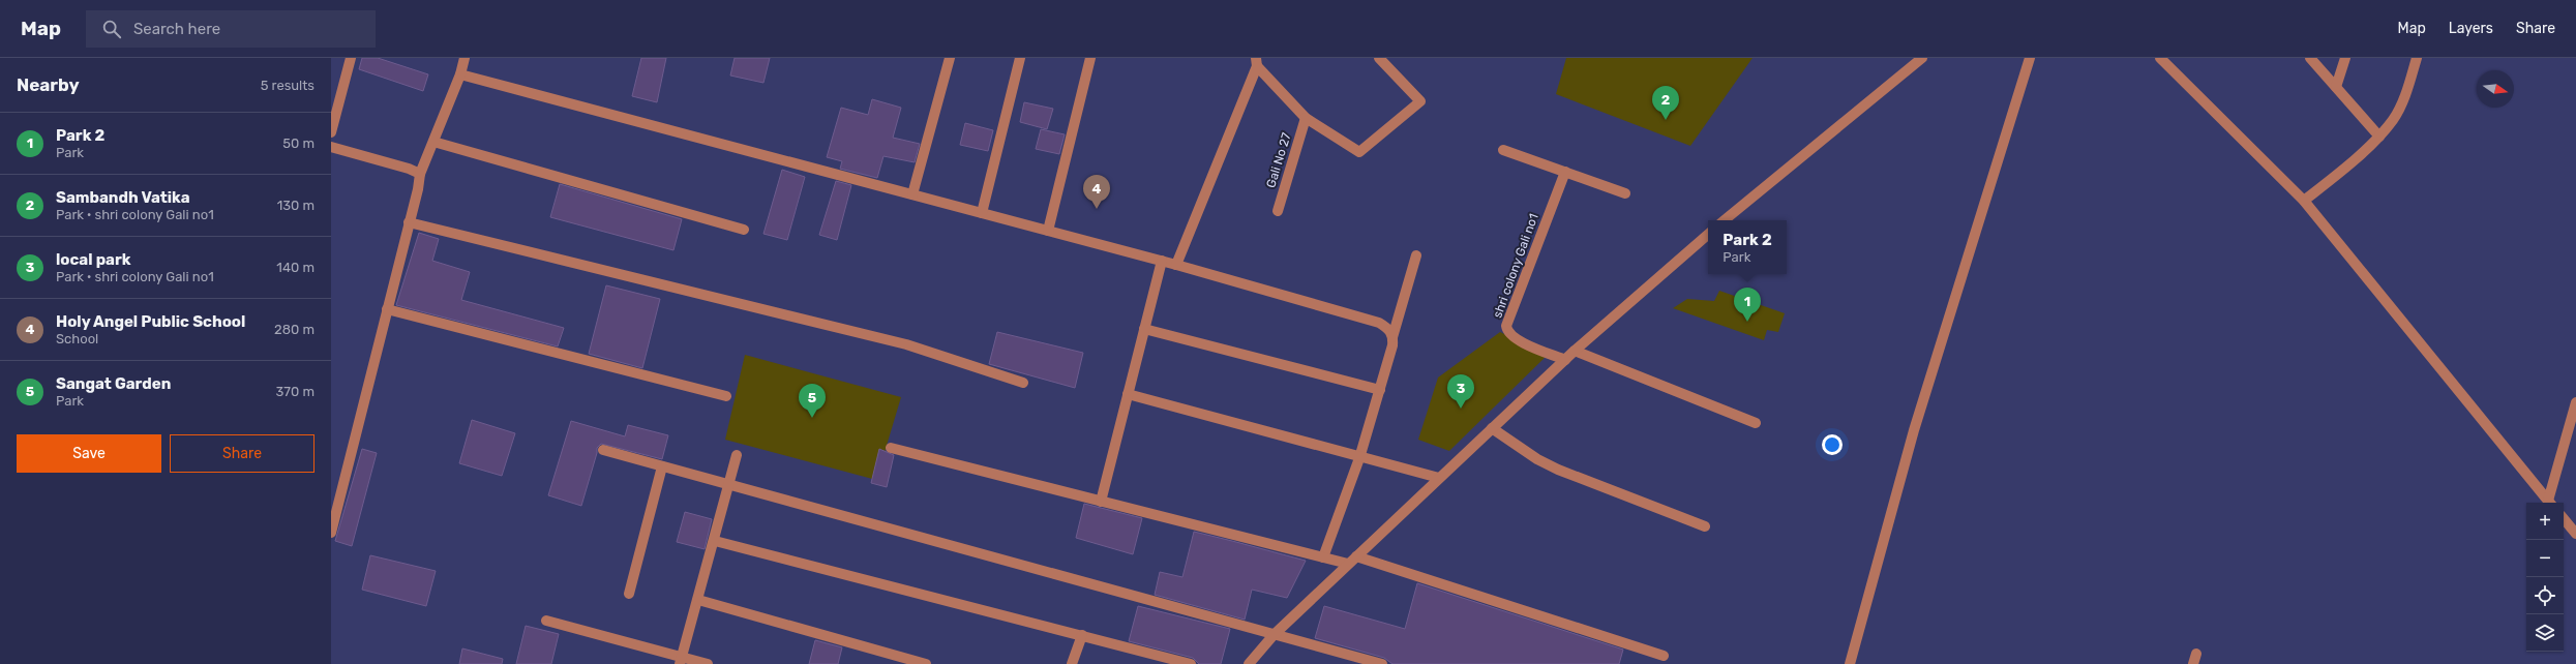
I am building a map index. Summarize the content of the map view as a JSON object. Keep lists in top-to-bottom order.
{
  "streets": {
    "street": ["Gali No 27", "shri colony Gali no1"]
  },
  "north": "right",
  "page": {
    "header": "Map",
    "search": "Search here",
    "nav": ["Map", "Layers", "Share"],
    "heading": ["Nearby", "5 results"],
    "pins": [
      "2",
      "4",
      "1",
      "3",
      "5"
    ],
    "list": [
      {
        "mark": "1",
        "name": "Park 2",
        "note": "Park",
        "value": "50 m"
      },
      {
        "mark": "2",
        "name": "Sambandh Vatika",
        "note": "Park · shri colony Gali no1",
        "value": "130 m"
      },
      {
        "mark": "3",
        "name": "local park",
        "note": "Park · shri colony Gali no1",
        "value": "140 m"
      },
      {
        "mark": "4",
        "name": "Holy Angel Public School",
        "note": "School",
        "value": "280 m"
      },
      {
        "mark": "5",
        "name": "Sangat Garden",
        "note": "Park",
        "value": "370 m"
      }
    ],
    "popup": ["Park 2", "Park"],
    "buttons": ["Save", "Share"],
    "map_buttons": ["+", "−"]
  }
}
